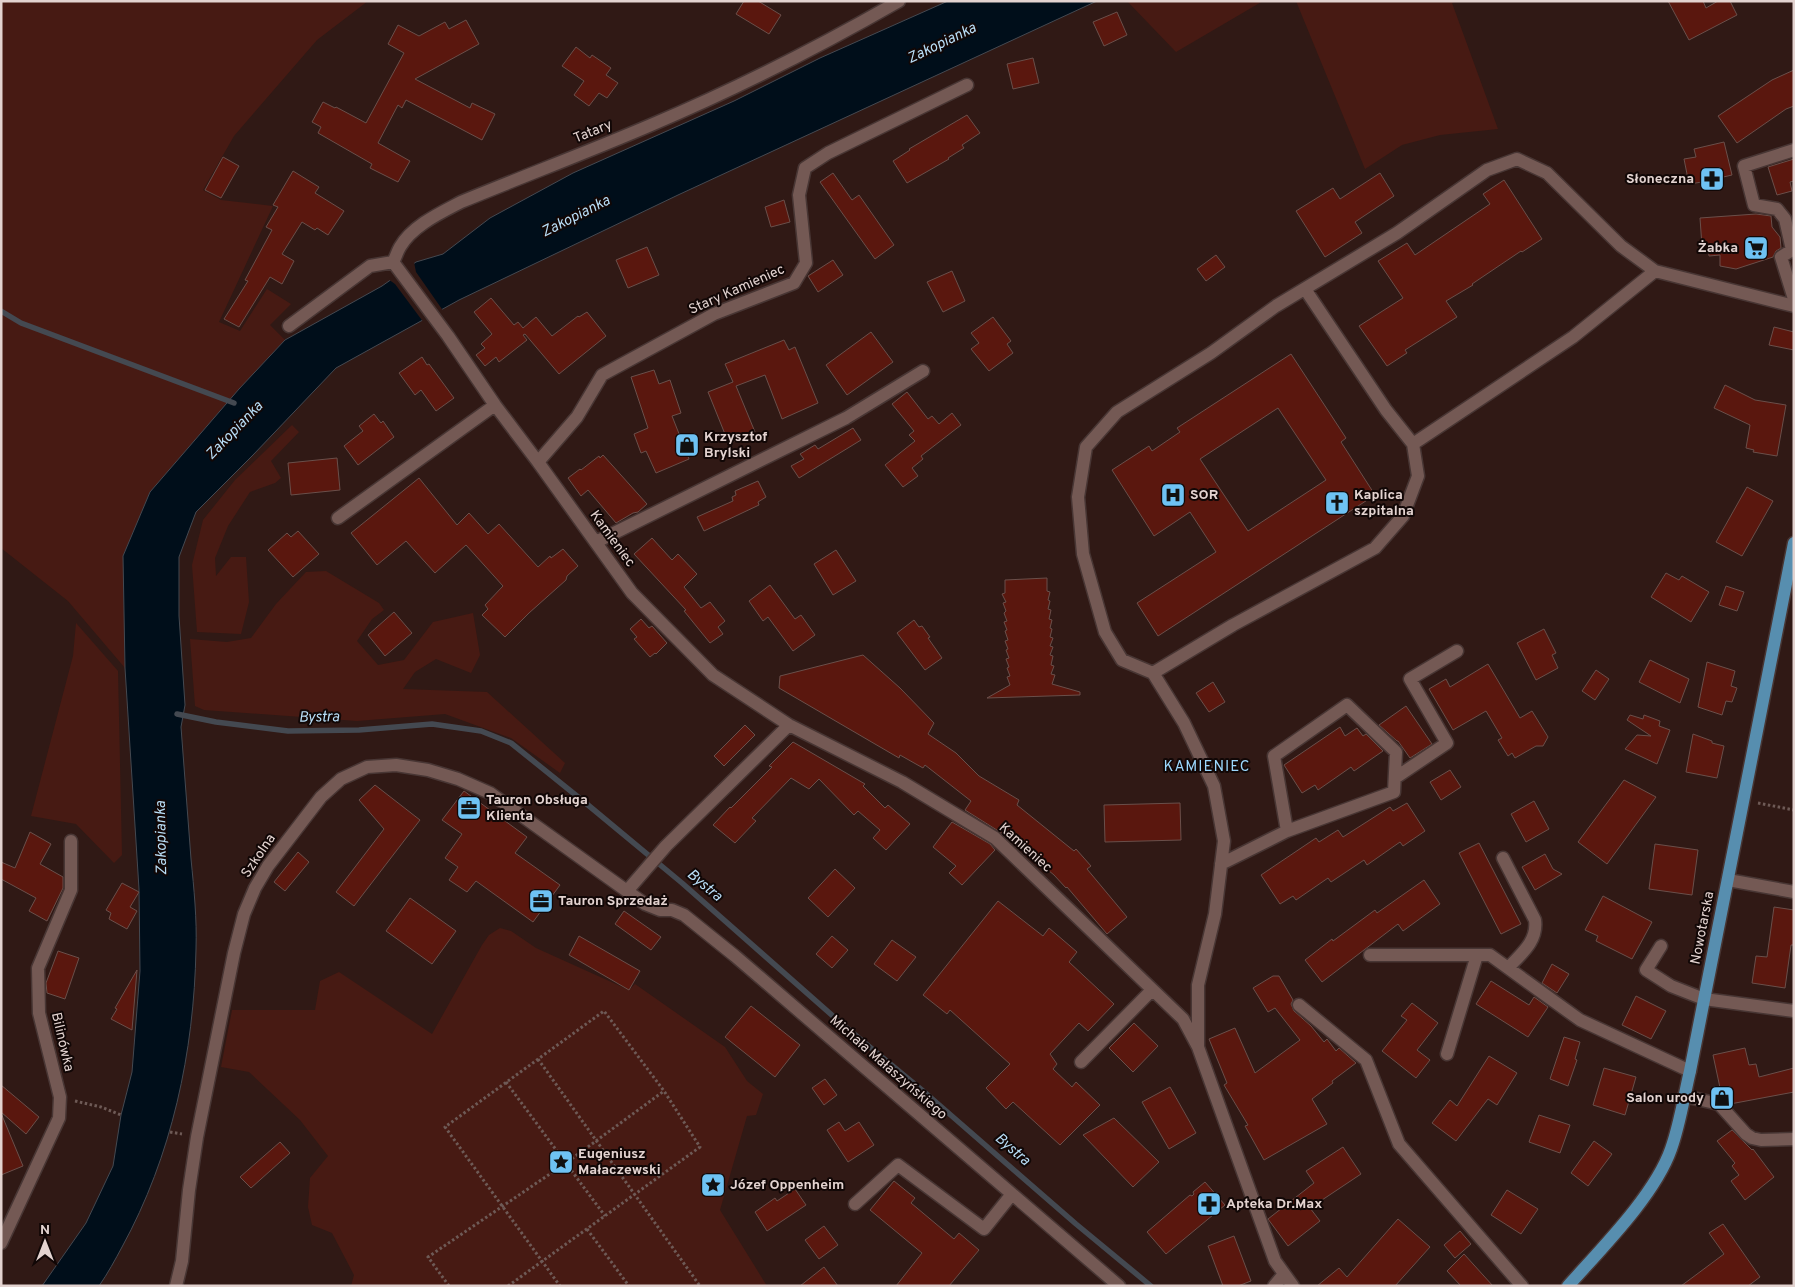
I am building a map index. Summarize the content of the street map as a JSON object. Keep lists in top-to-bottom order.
{
  "streets": {
    "main road": ["Nowotarska"],
    "street": [
      "Tatary",
      "Stary Kamieniec",
      "Kamieniec",
      "Szkolna",
      "Bilinówka",
      "Michała Małaszyńskiego"
    ]
  },
  "crossings": [
    ["Tatary", "Kamieniec"],
    ["Stary Kamieniec", "Kamieniec"],
    ["Szkolna", "Michała Małaszyńskiego"]
  ],
  "districts": ["KAMIENIEC"],
  "water": ["Zakopianka", "Bystra"],
  "places": {
    "pharmacy": ["Słoneczna", "Apteka Dr.Max"],
    "supermarket": ["Żabka"],
    "shop": ["Krzysztof Brylski", "Salon urody"],
    "hospital": ["SOR"],
    "church": ["Kaplica szpitalna"],
    "office": ["Tauron Obsługa Klienta", "Tauron Sprzedaż"],
    "place": ["Eugeniusz Małaczewski", "Józef Oppenheim"]
  },
  "north": "top"
}
